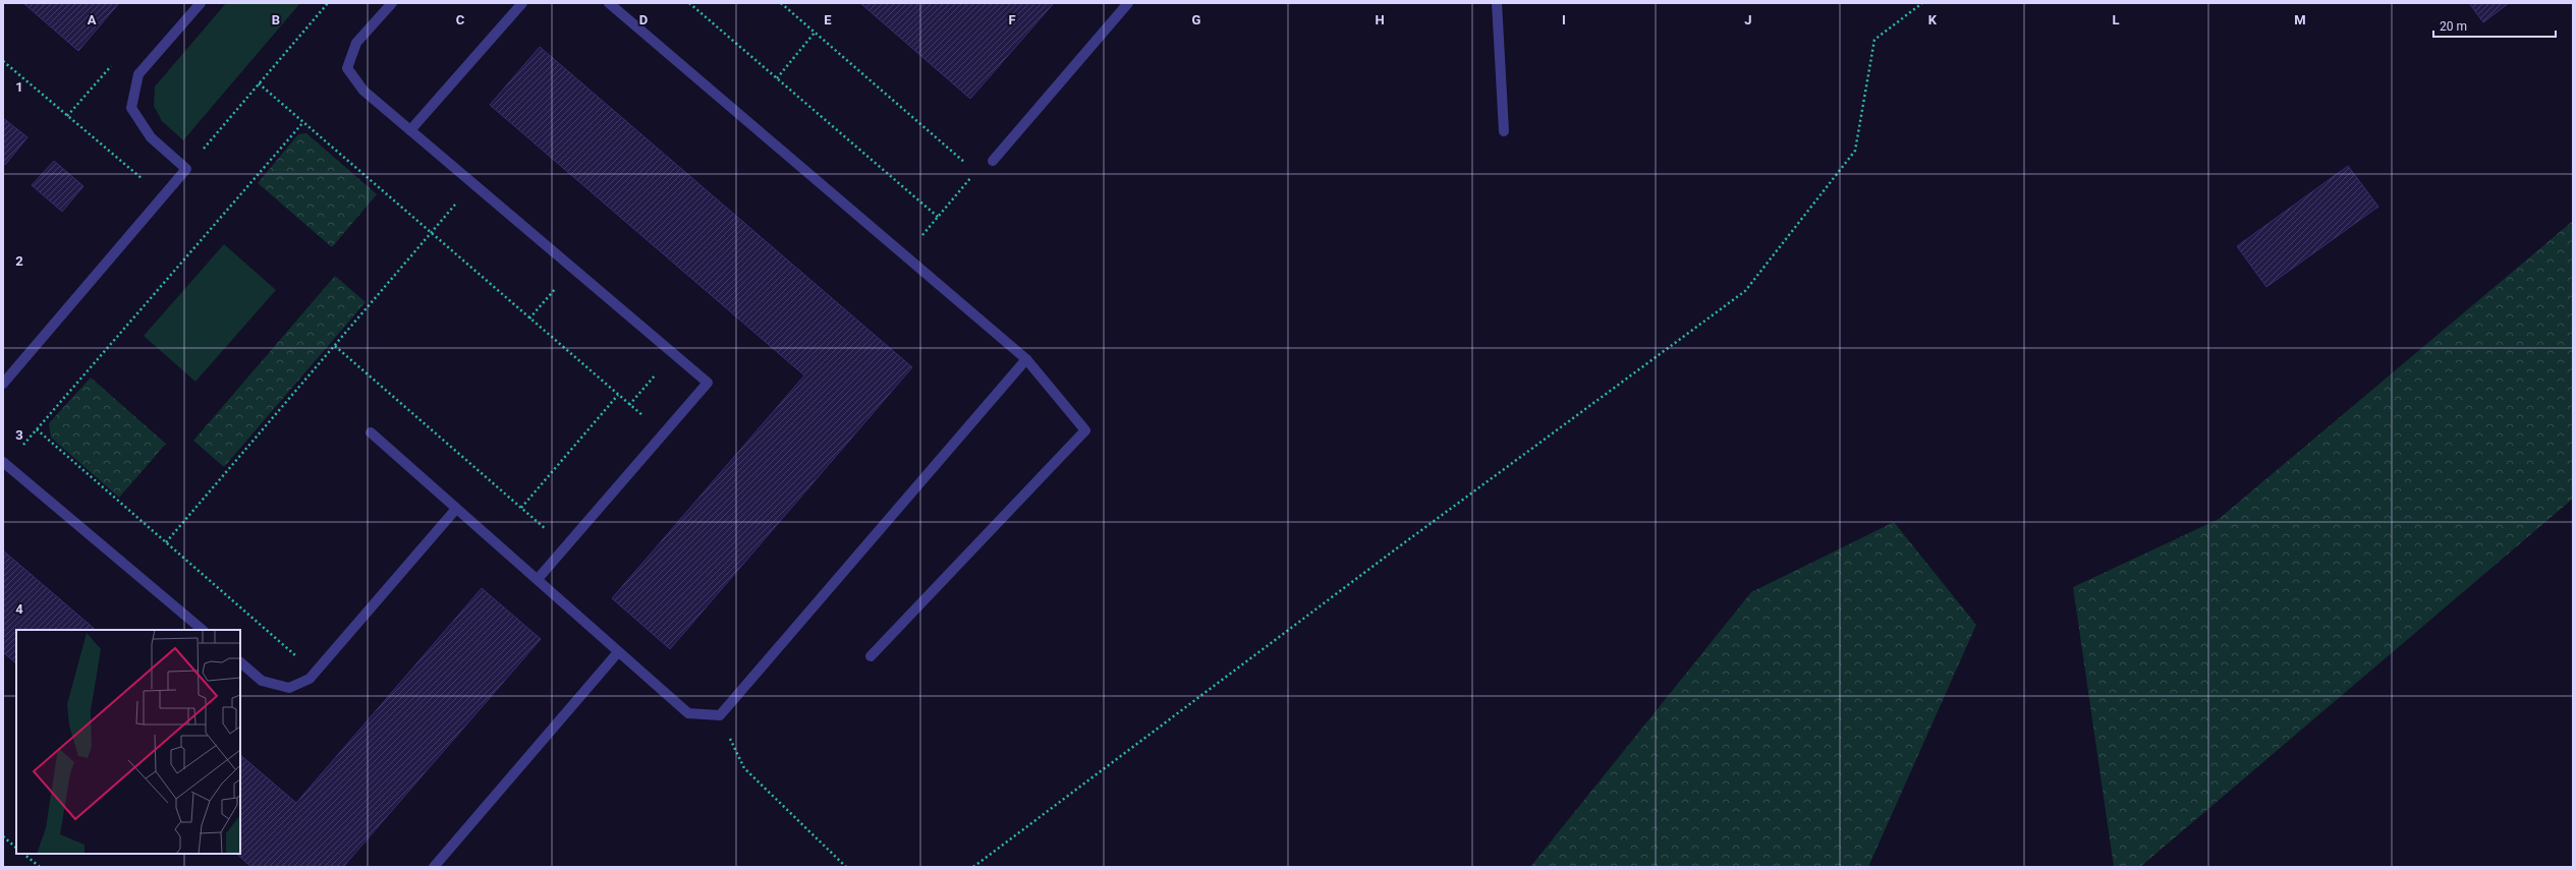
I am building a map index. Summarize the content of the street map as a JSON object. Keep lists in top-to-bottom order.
{
  "scale_bar": "20 m",
  "grid": {
    "columns": [
      "A",
      "B",
      "C",
      "D",
      "E",
      "F",
      "G",
      "H",
      "I",
      "J",
      "K",
      "L",
      "M"
    ],
    "rows": [
      "1",
      "2",
      "3",
      "4"
    ]
  }
}
